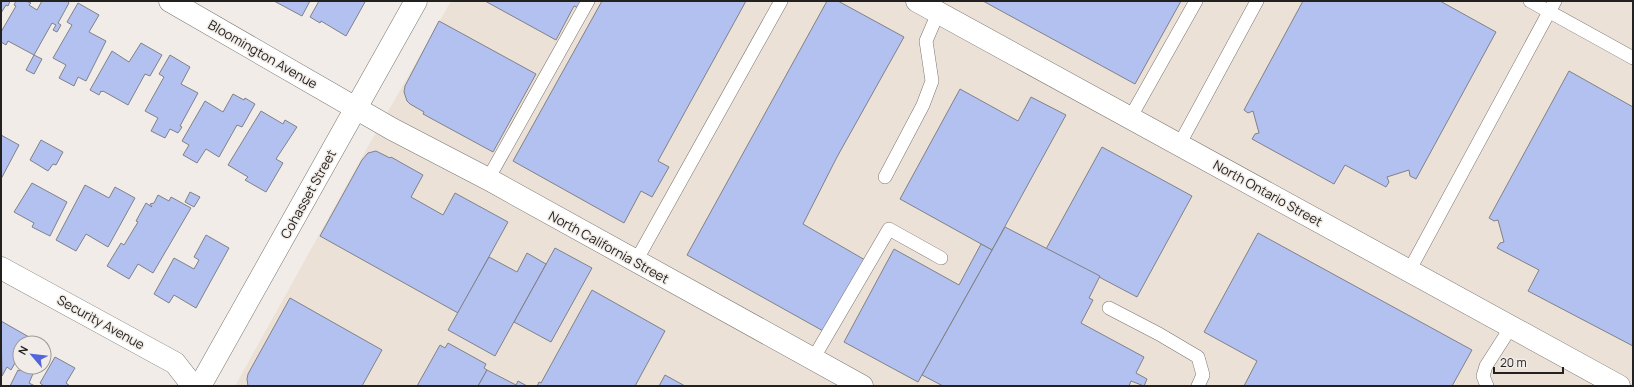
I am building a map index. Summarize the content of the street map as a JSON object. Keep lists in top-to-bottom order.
{
  "streets": {
    "street": [
      "Bloomington Avenue",
      "North Ontario Street",
      "Cohasset Street",
      "North California Street",
      "Security Avenue"
    ]
  },
  "crossings": [
    ["Bloomington Avenue", "Cohasset Street"],
    ["Bloomington Avenue", "North California Street"],
    ["Cohasset Street", "North California Street"]
  ],
  "scale_bar": "20 m",
  "north": "top left"
}
